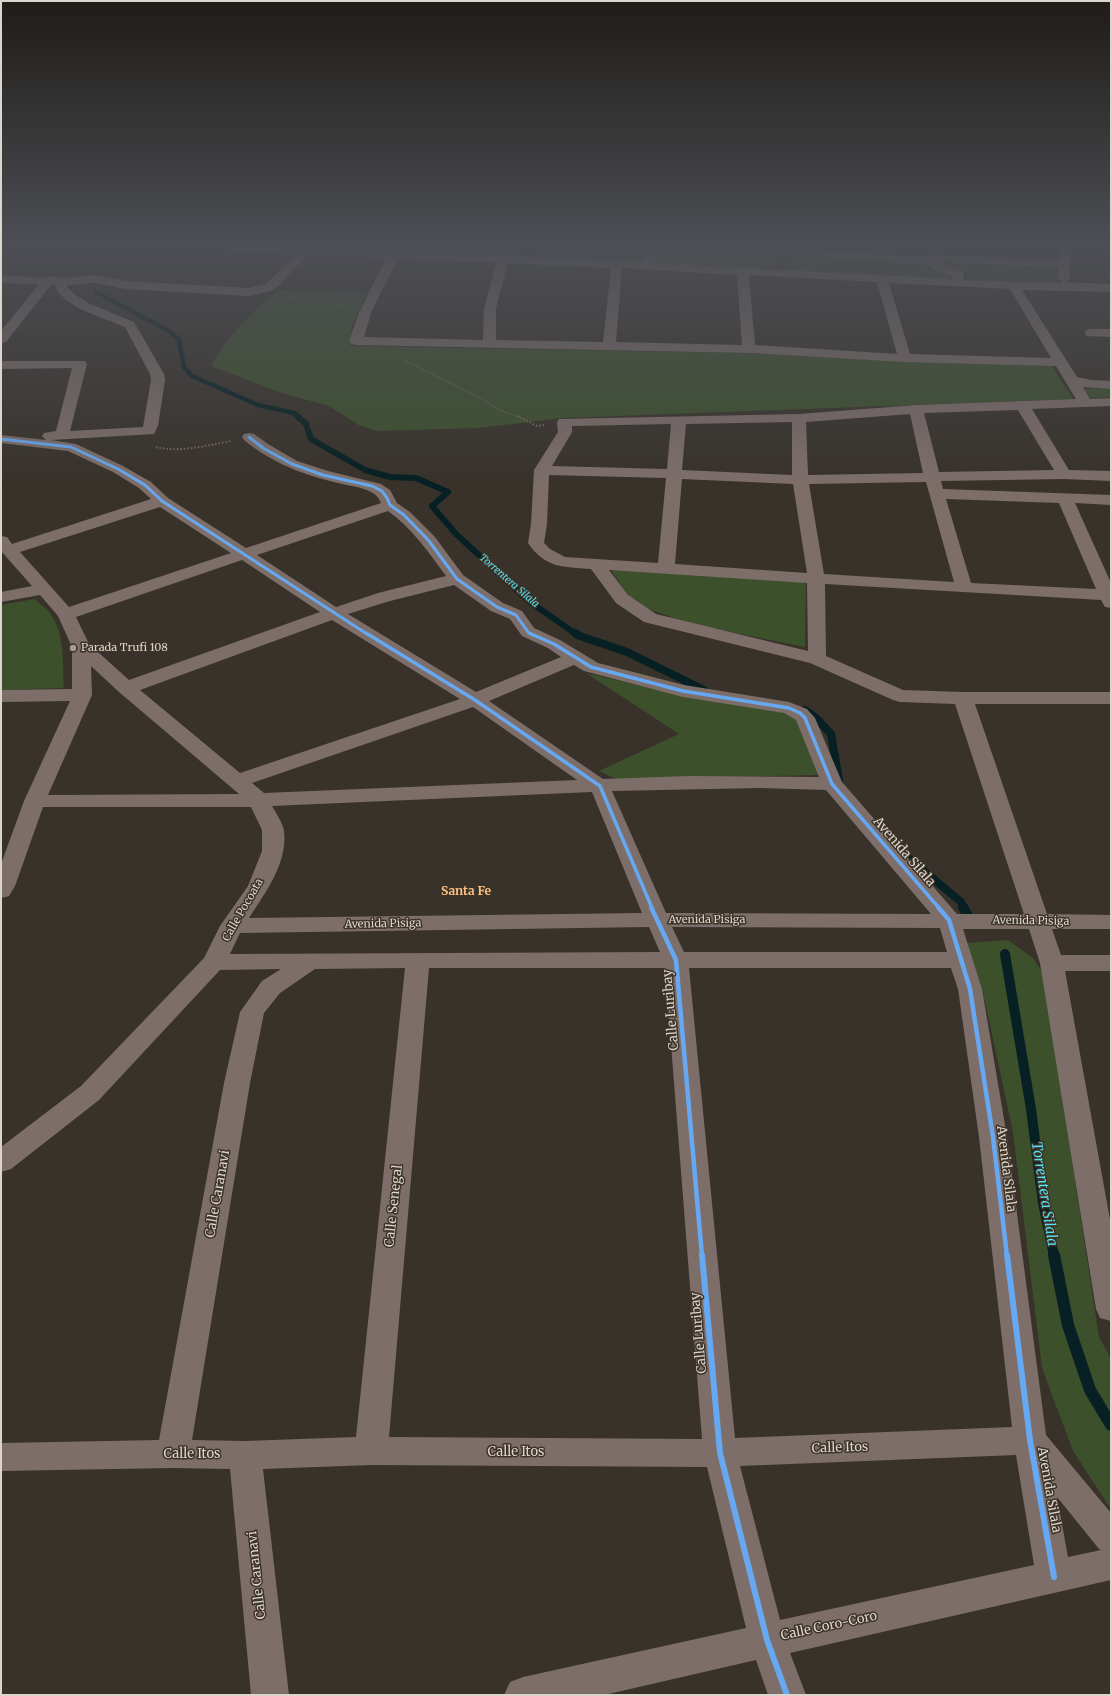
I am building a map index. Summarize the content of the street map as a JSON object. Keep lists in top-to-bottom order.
{
  "streets": {
    "street": [
      "Avenida Silala",
      "Calle Pocoata",
      "Avenida Pisiga",
      "Calle Luribay",
      "Calle Caranavi",
      "Calle Senegal",
      "Calle Itos",
      "Calle Coro-Coro"
    ]
  },
  "crossings": [
    ["Avenida Silala", "Avenida Pisiga"],
    ["Avenida Silala", "Calle Itos"],
    ["Avenida Silala", "Calle Coro-Coro"],
    ["Calle Pocoata", "Avenida Pisiga"],
    ["Calle Luribay", "Calle Itos"],
    ["Calle Luribay", "Calle Coro-Coro"],
    ["Calle Caranavi", "Calle Itos"],
    ["Calle Senegal", "Calle Itos"]
  ],
  "districts": ["Santa Fe"],
  "water": ["Torrentera Silala"],
  "places": ["Parada Trufi 108"]
}
